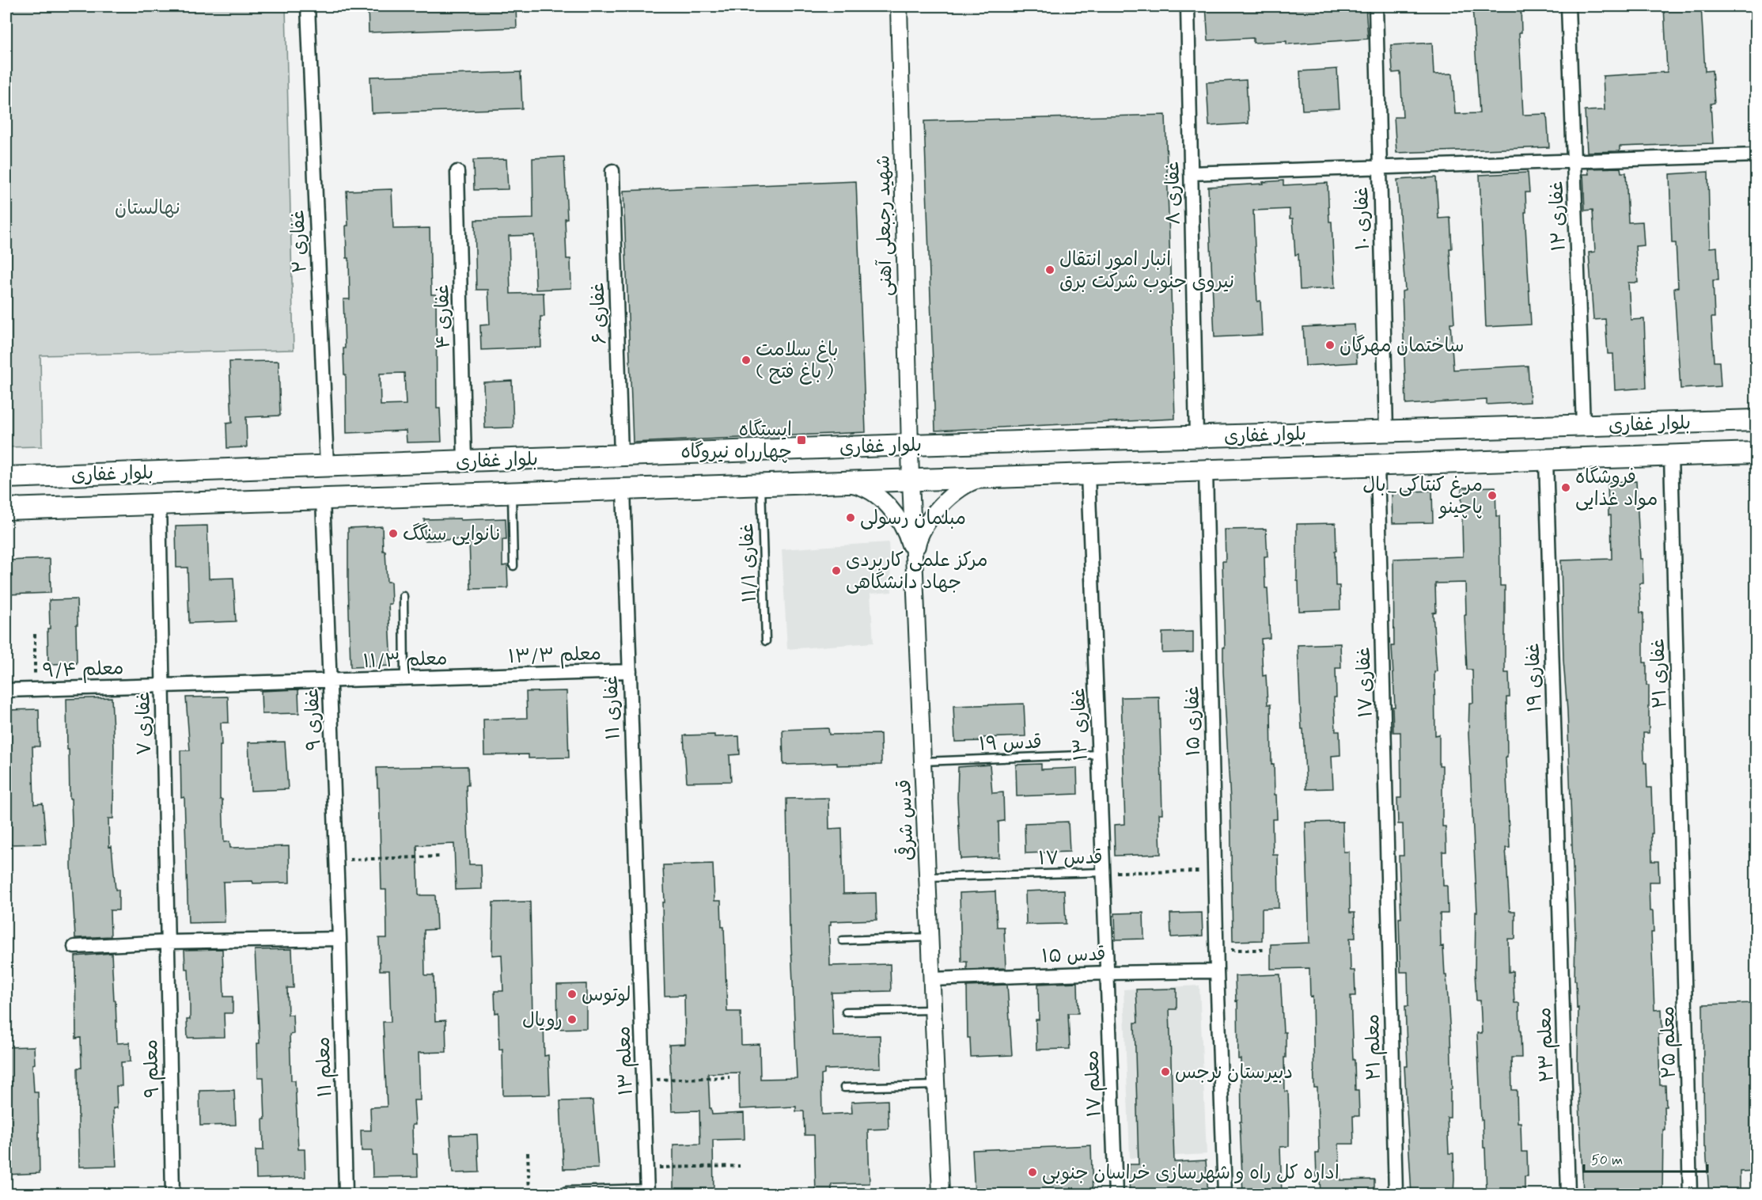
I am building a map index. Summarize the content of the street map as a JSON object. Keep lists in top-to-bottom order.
{
  "streets": {
    "main road": ["بلوار غفاری"],
    "street": [
      "غفاری ۸",
      "غفاری ۱۲",
      "غفاری ۱۰",
      "شهید رجبعلی آهنی",
      "غفاری ۲",
      "غفاری ۶",
      "غفاری ۴",
      "معلم ۱۳/۳",
      "معلم ۱۱/۳",
      "معلم ۹/۴",
      "غفاری ۲۱",
      "غفاری ۱۹",
      "غفاری ۱۷",
      "غفاری ۱۱",
      "غفاری ۹",
      "غفاری ۱۵",
      "غفاری ۷",
      "غفاری ۱۳",
      "قدس شرقی",
      "قدس ۱۵",
      "معلم ۲۵",
      "معلم ۲۳",
      "معلم ۲۱",
      "معلم ۱۳",
      "معلم ۱۱",
      "معلم ۹",
      "معلم ۱۷"
    ],
    "lane": ["غفاری ۱۱/۱", "قدس ۱۹", "قدس ۱۷"]
  },
  "crossings": [
    ["غفاری ۸", "بلوار غفاری"],
    ["غفاری ۱۲", "بلوار غفاری"],
    ["غفاری ۱۰", "بلوار غفاری"],
    ["شهید رجبعلی آهنی", "بلوار غفاری"],
    ["شهید رجبعلی آهنی", "قدس شرقی"],
    ["غفاری ۲", "بلوار غفاری"],
    ["غفاری ۶", "بلوار غفاری"],
    ["غفاری ۴", "بلوار غفاری"],
    ["بلوار غفاری", "غفاری ۱۱/۱"],
    ["بلوار غفاری", "غفاری ۲۱"],
    ["بلوار غفاری", "غفاری ۱۹"],
    ["بلوار غفاری", "غفاری ۱۷"],
    ["بلوار غفاری", "غفاری ۱۱"],
    ["بلوار غفاری", "غفاری ۹"],
    ["بلوار غفاری", "غفاری ۱۵"],
    ["بلوار غفاری", "غفاری ۷"],
    ["بلوار غفاری", "غفاری ۱۳"],
    ["بلوار غفاری", "قدس شرقی"],
    ["معلم ۱۳/۳", "معلم ۱۱/۳"],
    ["معلم ۱۳/۳", "غفاری ۱۱"],
    ["معلم ۱۱/۳", "معلم ۹/۴"],
    ["معلم ۱۱/۳", "غفاری ۹"],
    ["معلم ۹/۴", "غفاری ۷"],
    ["غفاری ۲۱", "معلم ۲۵"],
    ["غفاری ۱۹", "معلم ۲۳"],
    ["غفاری ۱۷", "معلم ۲۱"],
    ["غفاری ۱۱", "معلم ۱۳"],
    ["غفاری ۹", "معلم ۱۱"],
    ["غفاری ۱۵", "قدس ۱۷"],
    ["غفاری ۱۵", "قدس ۱۵"],
    ["غفاری ۷", "معلم ۹"],
    ["غفاری ۱۳", "قدس ۱۹"],
    ["غفاری ۱۳", "قدس ۱۷"],
    ["غفاری ۱۳", "قدس ۱۵"],
    ["غفاری ۱۳", "معلم ۱۷"],
    ["قدس ۱۹", "قدس شرقی"],
    ["قدس شرقی", "قدس ۱۷"],
    ["قدس شرقی", "قدس ۱۵"],
    ["قدس ۱۵", "معلم ۱۷"]
  ],
  "parks": ["نهالستان"],
  "places": {
    "other": [
      "انبار امور انتقال نیروی جنوب شرکت برق",
      "ساختمان مهرگان",
      "باغ سلامت ( باغ فتح )",
      "فروشگاه مواد غذایی",
      "مرغ کنتاکی_بال پاچینو",
      "مبلمان رسولی",
      "نانوایی سنگگ",
      "مرکز علمی کاربردی جهاد دانشگاهی",
      "لوتوس",
      "رویال",
      "دبیرستان نرجس",
      "اداره کل راه و شهرسازی خراسان جنوبی"
    ],
    "transit": ["ایستگاه چهارراه نیروگاه"]
  },
  "scale_bar": "50 m"
}
